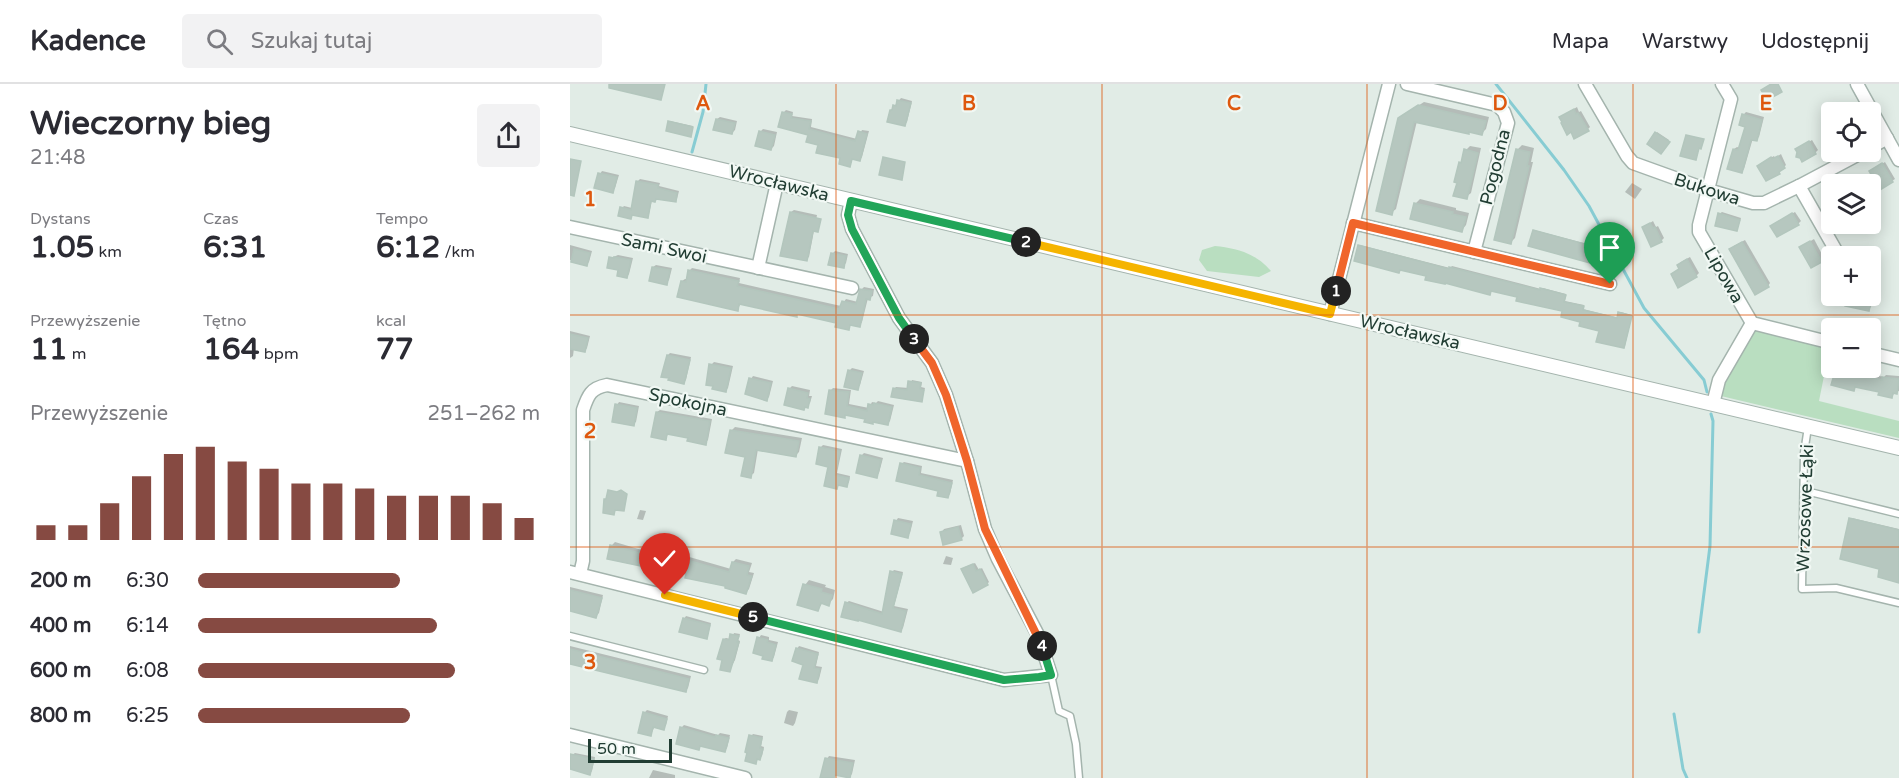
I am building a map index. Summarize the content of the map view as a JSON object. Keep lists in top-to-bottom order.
{
  "streets": {
    "street": [
      "Pogodna",
      "Wrocławska",
      "Bukowa",
      "Sami Swoi",
      "Lipowa",
      "Spokojna"
    ],
    "lane": ["Wrzosowe Łąki"]
  },
  "crossings": [
    ["Wrocławska", "Lipowa"],
    ["Wrocławska", "Wrzosowe Łąki"],
    ["Bukowa", "Lipowa"]
  ],
  "scale_bar": "50 m",
  "page": {
    "header": "Kadence",
    "search": "Szukaj tutaj",
    "nav": ["Mapa", "Warstwy", "Udostępnij"],
    "heading": ["Wieczorny bieg", "21:48"],
    "map_buttons": ["+", "−"],
    "stats": [
      ["Dystans", "1.05 km"],
      ["Czas", "6:31"],
      ["Tempo", "6:12 /km"],
      ["Przewyższenie", "11 m"],
      ["Tętno", "164 bpm"],
      ["kcal", "77"]
    ],
    "pins": [
      "2",
      "1",
      "3",
      "5",
      "4"
    ],
    "chart": ["Przewyższenie", "251–262 m"],
    "list": [
      {
        "name": "200 m",
        "note": "6:30"
      },
      {
        "name": "400 m",
        "note": "6:14"
      },
      {
        "name": "600 m",
        "note": "6:08"
      },
      {
        "name": "800 m",
        "note": "6:25"
      }
    ],
    "scale": "50 m"
  },
  "grid": {
    "columns": [
      "A",
      "B",
      "C",
      "D",
      "E"
    ],
    "rows": ["1", "2", "3"]
  }
}
